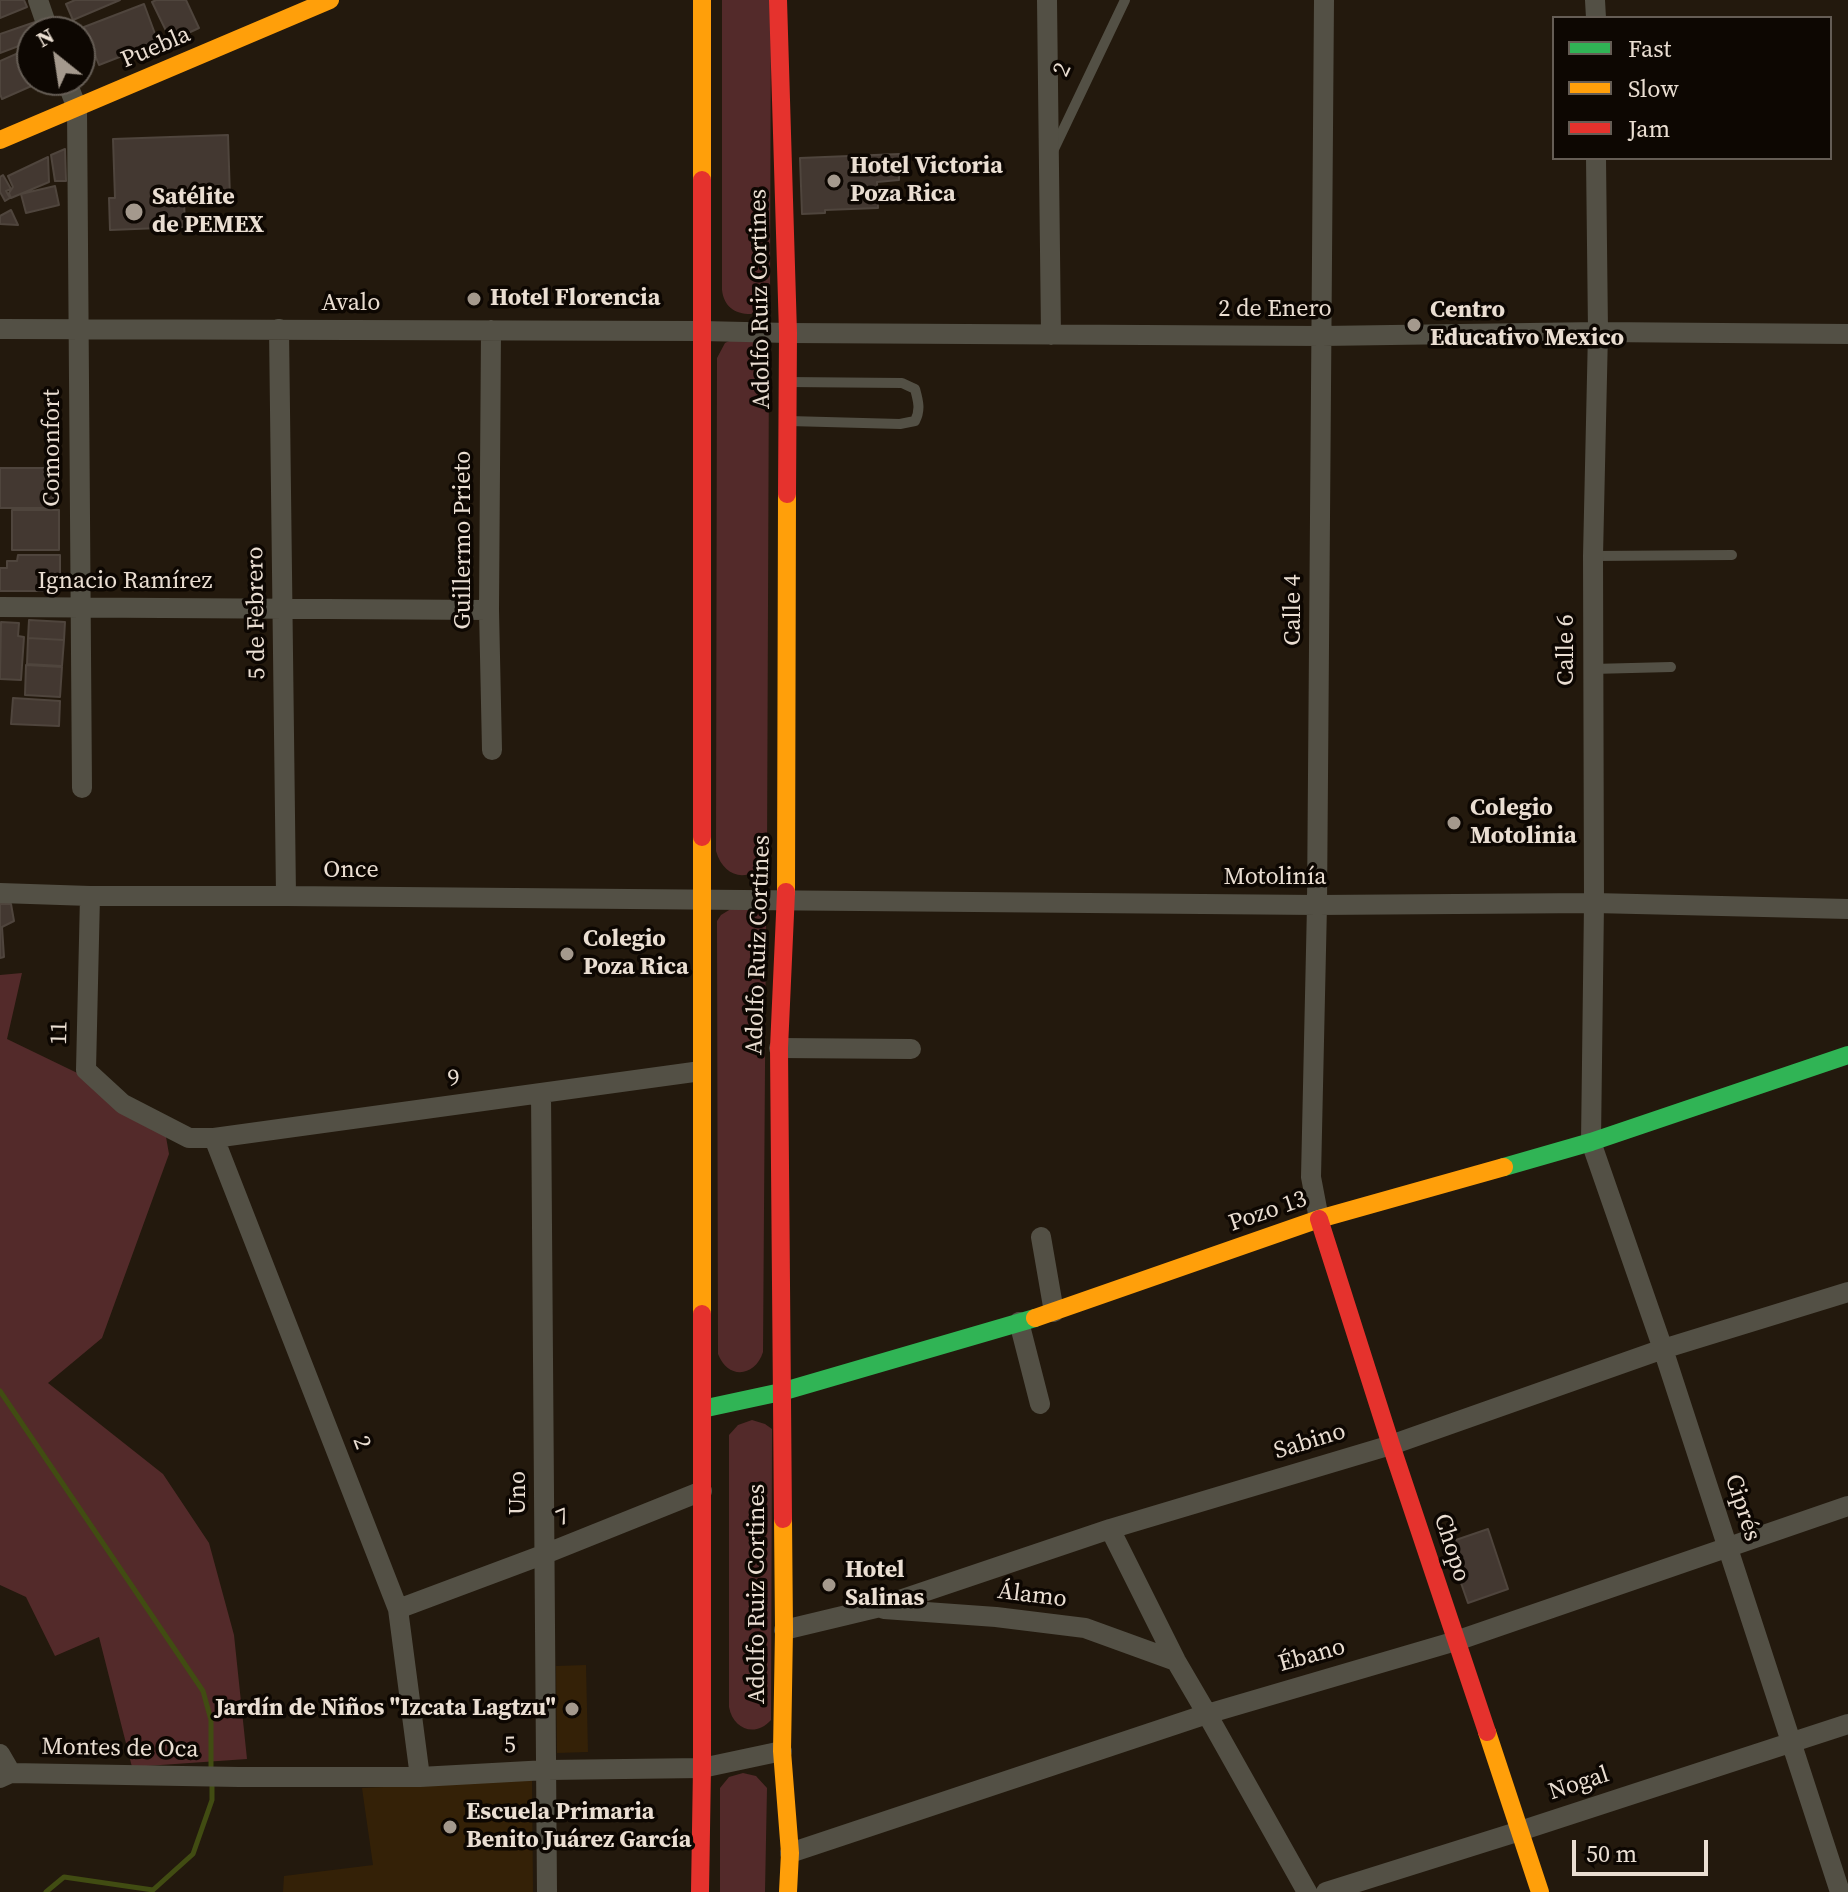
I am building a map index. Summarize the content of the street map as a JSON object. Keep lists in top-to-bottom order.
{
  "streets": {
    "main road": [
      "Puebla",
      "Adolfo Ruiz Cortines",
      "Pozo 13",
      "Chopo"
    ],
    "street": [
      "2",
      "Avalo",
      "2 de Enero",
      "Comonfort",
      "Guillermo Prieto",
      "Ignacio Ramírez",
      "Calle 4",
      "5 de Febrero",
      "Calle 6",
      "Once",
      "Motolinía",
      "11",
      "9",
      "Sabino",
      "Uno",
      "Ciprés",
      "7",
      "Álamo",
      "Ébano",
      "5",
      "Montes de Oca",
      "Nogal"
    ]
  },
  "crossings": [
    ["Puebla", "Comonfort"],
    ["2", "2 de Enero"],
    ["2", "11"],
    ["2", "9"],
    ["2", "7"],
    ["2", "5"],
    ["Adolfo Ruiz Cortines", "2 de Enero"],
    ["Adolfo Ruiz Cortines", "Motolinía"],
    ["Adolfo Ruiz Cortines", "Pozo 13"],
    ["Adolfo Ruiz Cortines", "Sabino"],
    ["Adolfo Ruiz Cortines", "Ébano"],
    ["Adolfo Ruiz Cortines", "5"],
    ["Avalo", "2 de Enero"],
    ["Avalo", "Comonfort"],
    ["Avalo", "Guillermo Prieto"],
    ["Avalo", "5 de Febrero"],
    ["2 de Enero", "Calle 4"],
    ["2 de Enero", "Calle 6"],
    ["Comonfort", "Ignacio Ramírez"],
    ["Guillermo Prieto", "Ignacio Ramírez"],
    ["Ignacio Ramírez", "5 de Febrero"],
    ["Calle 4", "Motolinía"],
    ["Calle 4", "Pozo 13"],
    ["Calle 4", "Chopo"],
    ["5 de Febrero", "Once"],
    ["Calle 6", "Motolinía"],
    ["Calle 6", "Pozo 13"],
    ["Calle 6", "Ciprés"],
    ["Once", "Motolinía"],
    ["Once", "11"],
    ["11", "9"],
    ["9", "Uno"],
    ["Pozo 13", "Ciprés"],
    ["Pozo 13", "Chopo"],
    ["Sabino", "Ciprés"],
    ["Sabino", "Chopo"],
    ["Sabino", "Álamo"],
    ["Uno", "7"],
    ["Uno", "5"],
    ["Ciprés", "Ébano"],
    ["Ciprés", "Nogal"],
    ["Chopo", "Ébano"],
    ["Chopo", "Nogal"],
    ["5", "Montes de Oca"]
  ],
  "places": [
    "Hotel Victoria Poza Rica",
    "Satélite de PEMEX",
    "Hotel Florencia",
    "Centro Educativo Mexico",
    "Colegio Motolinia",
    "Colegio Poza Rica",
    "Hotel Salinas",
    "Jardín de Niños \"Izcata Lagtzu\"",
    "Escuela Primaria Benito Juárez García"
  ],
  "legend": ["Fast", "Slow", "Jam"],
  "scale_bar": "50 m",
  "north": "top left"
}
